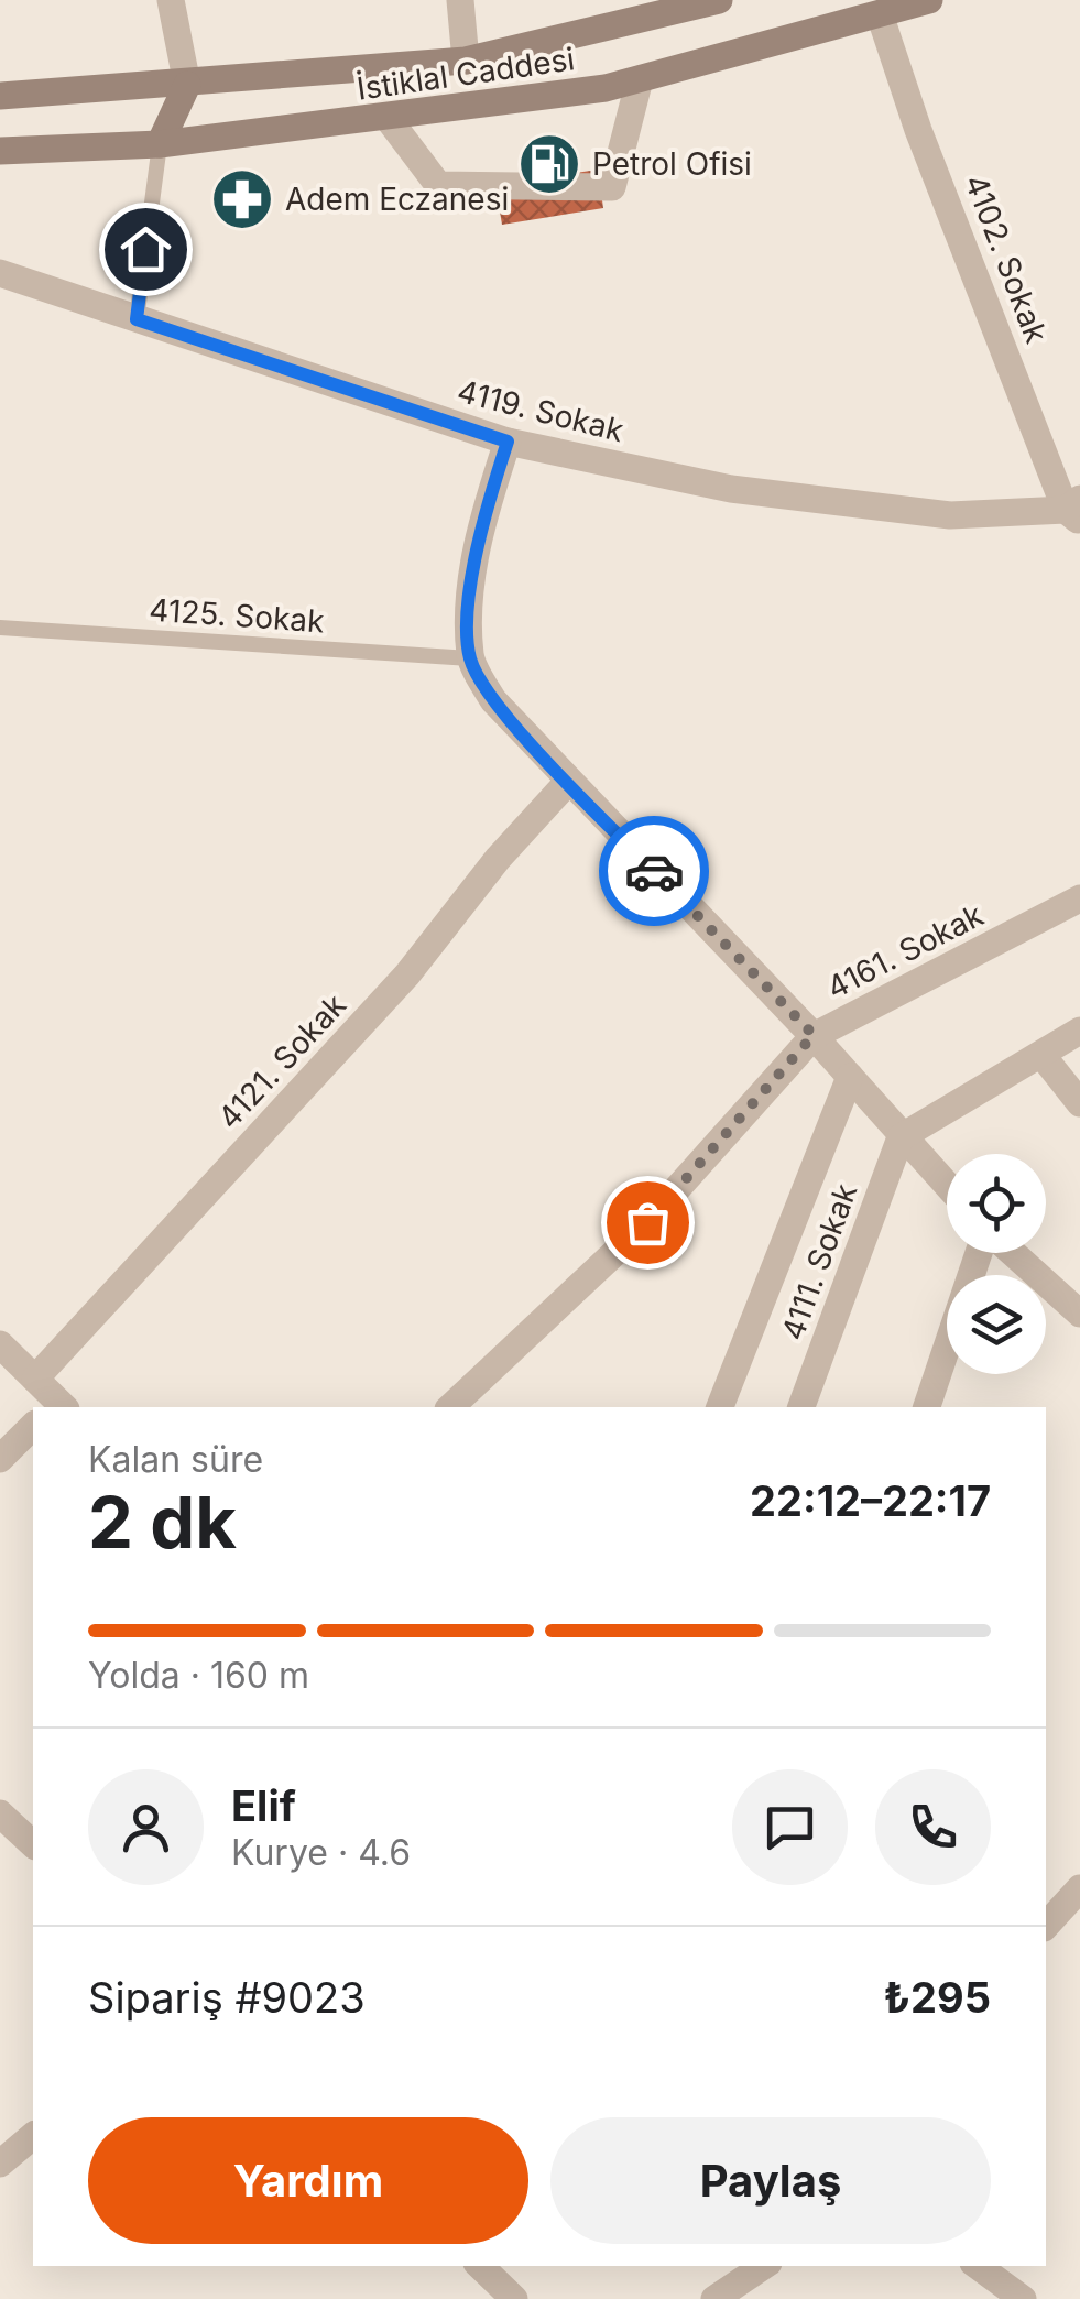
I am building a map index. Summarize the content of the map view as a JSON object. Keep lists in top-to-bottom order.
{
  "streets": {
    "main road": ["İstiklal Caddesi"],
    "street": [
      "4102. Sokak",
      "4119. Sokak",
      "4161. Sokak",
      "4121. Sokak",
      "4111. Sokak"
    ],
    "lane": ["4125. Sokak"]
  },
  "crossings": [
    ["İstiklal Caddesi", "4102. Sokak"],
    ["4102. Sokak", "4119. Sokak"]
  ],
  "places": {
    "fuel station": ["Petrol Ofisi"],
    "pharmacy": ["Adem Eczanesi"]
  },
  "page": {
    "heading": ["2 dk", "Kalan süre", "22:12–22:17"],
    "panel": [
      "Elif",
      "Kurye · 4.6",
      "Sipariş #9023",
      "₺295"
    ],
    "bar": "Yolda · 160 m",
    "buttons": ["Yardım", "Paylaş"]
  }
}
